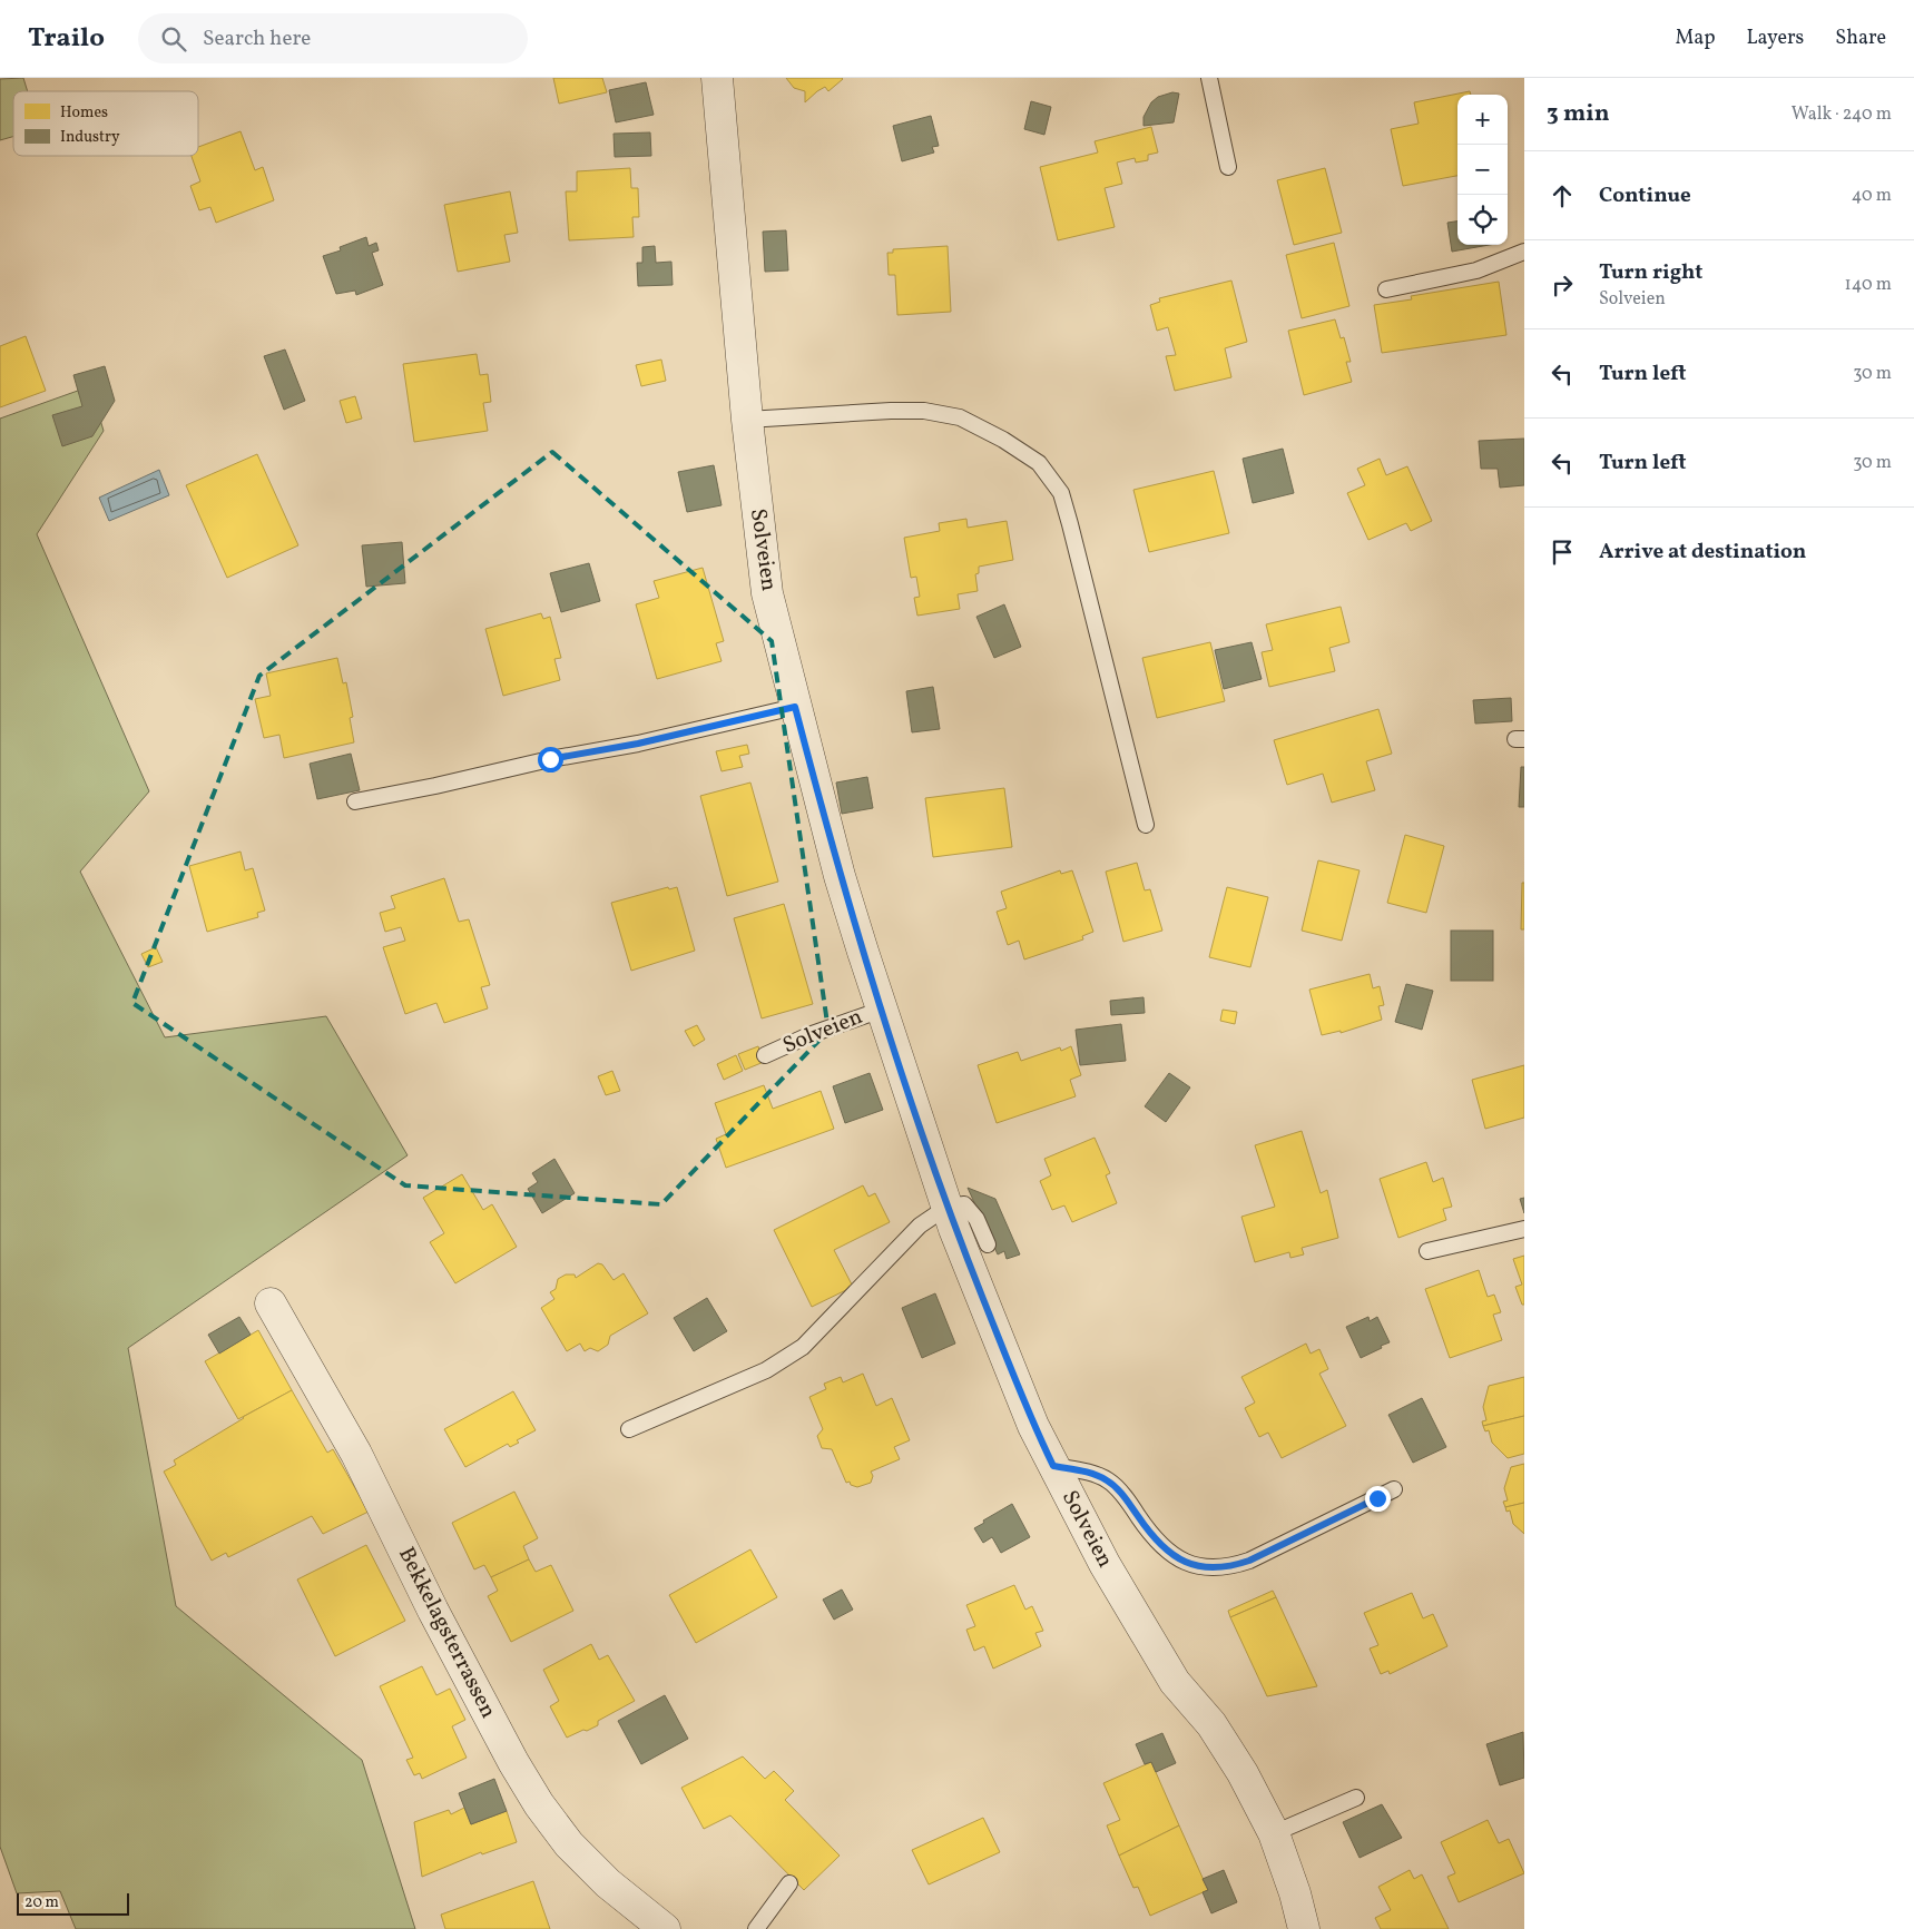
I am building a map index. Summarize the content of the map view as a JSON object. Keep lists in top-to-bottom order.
{
  "streets": {
    "street": ["Solveien", "Bekkelagsterrassen"]
  },
  "legend": ["Homes", "Industry"],
  "scale_bar": "20 m",
  "page": {
    "header": "Trailo",
    "search": "Search here",
    "nav": ["Map", "Layers", "Share"],
    "heading": ["3 min", "Walk · 240 m"],
    "map_buttons": ["+", "−"],
    "list": [
      ["Continue", "40 m"],
      ["Turn right", "Solveien", "140 m"],
      ["Turn left", "30 m"],
      ["Turn left", "30 m"],
      "Arrive at destination"
    ],
    "scale": "20 m"
  }
}
